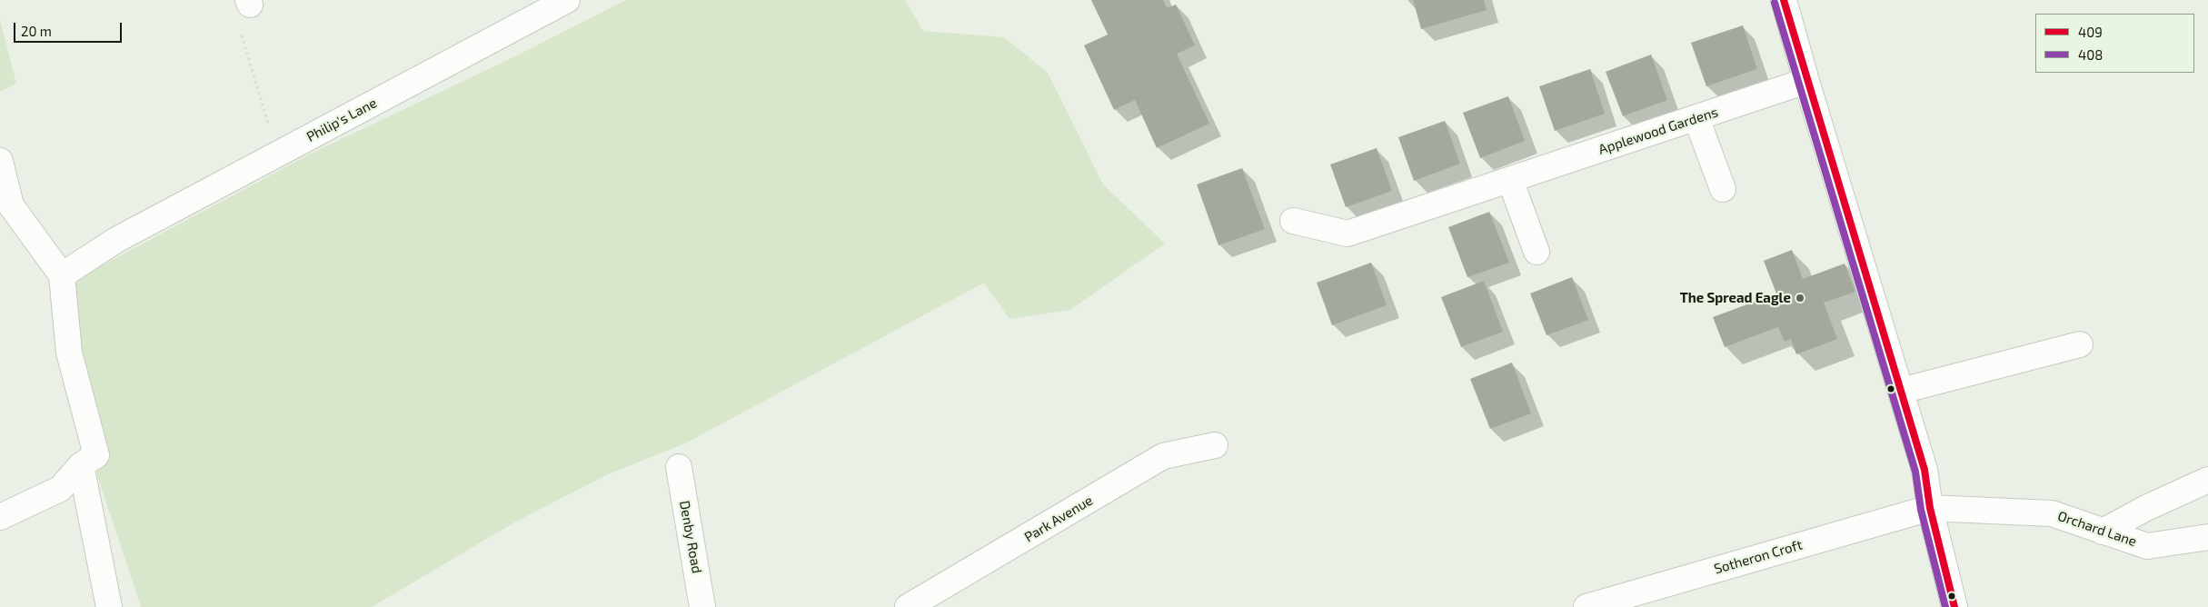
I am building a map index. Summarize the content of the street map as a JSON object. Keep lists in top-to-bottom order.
{
  "streets": {
    "street": [
      "Philip's Lane",
      "Applewood Gardens",
      "Park Avenue",
      "Orchard Lane",
      "Denby Road",
      "Sotheron Croft"
    ]
  },
  "crossings": [
    ["Orchard Lane", "Sotheron Croft"]
  ],
  "places": ["The Spread Eagle"],
  "lines": ["transit line 409", "transit line 408"],
  "legend": ["409", "408"],
  "scale_bar": "20 m"
}
